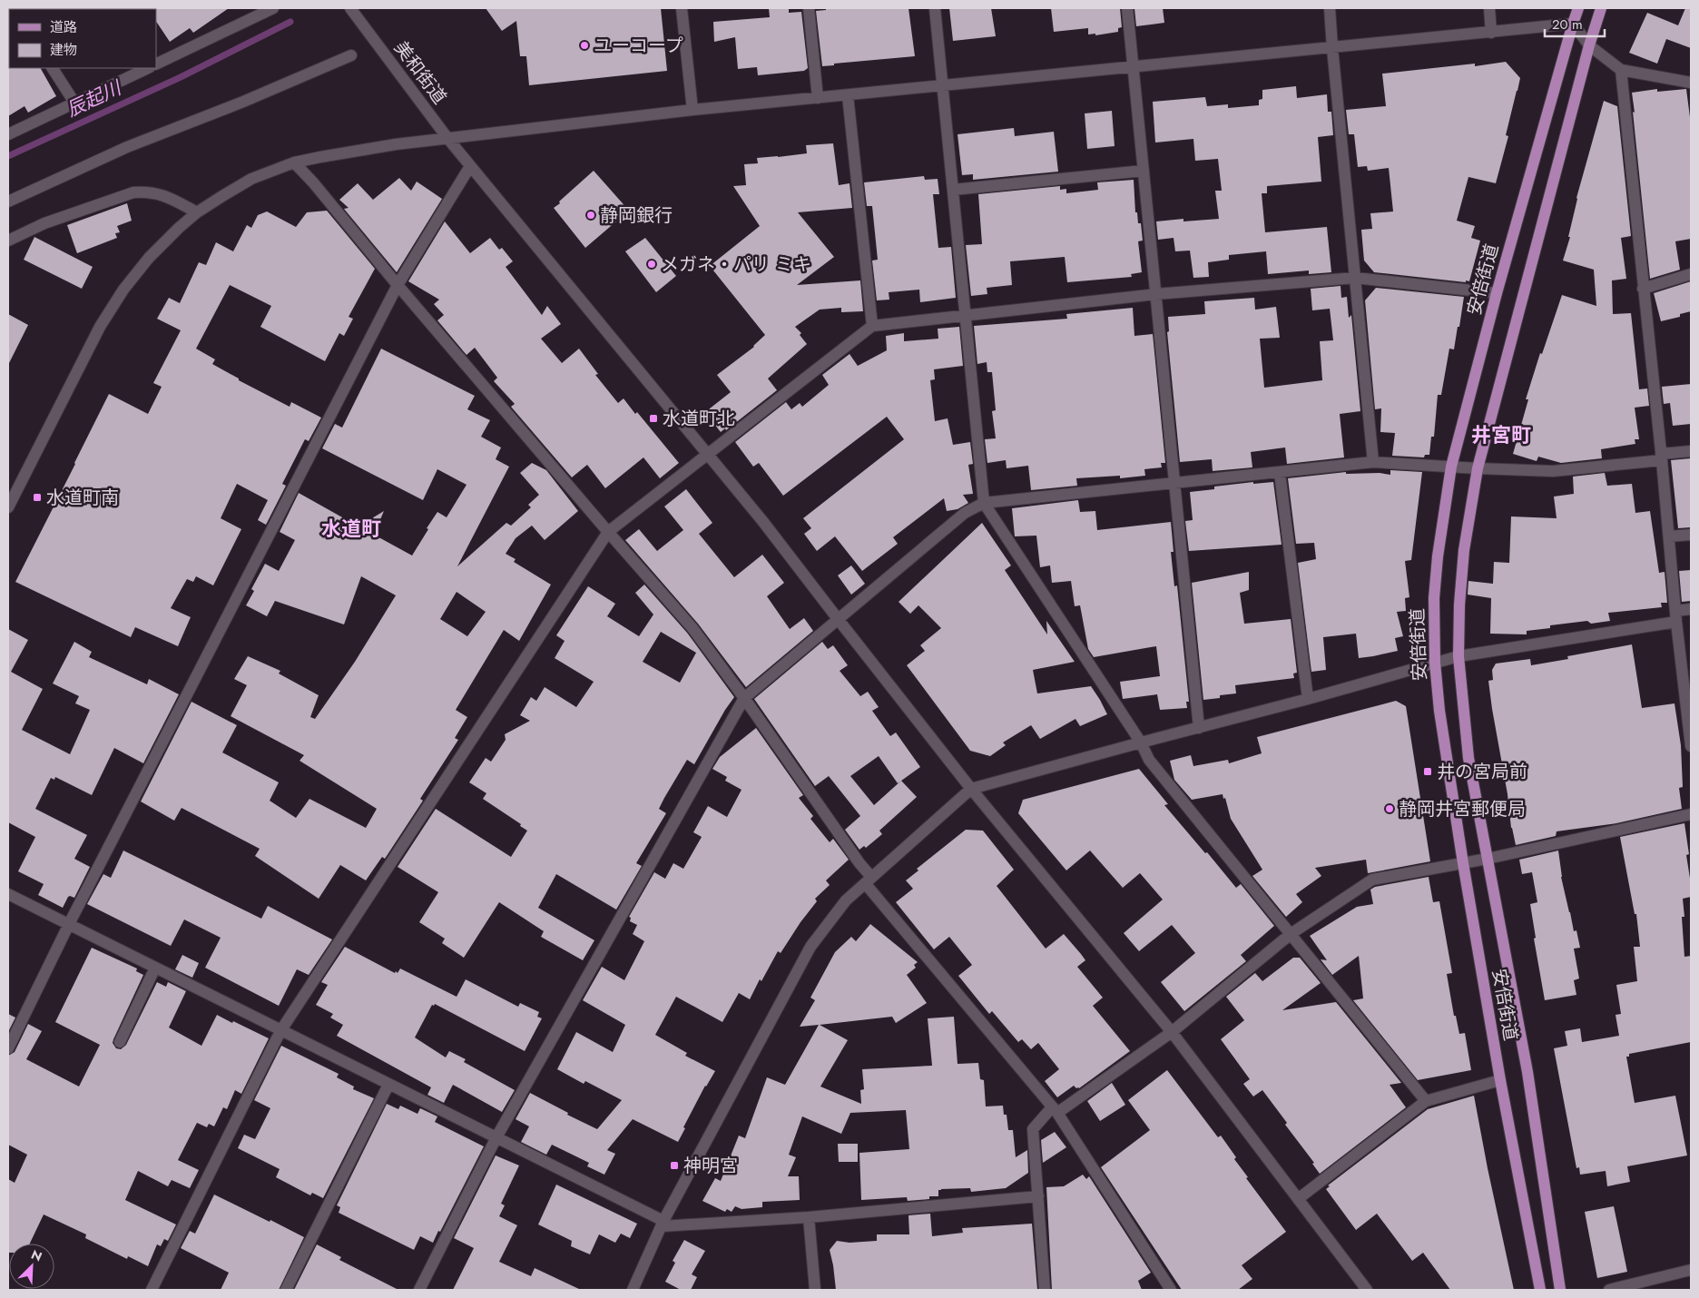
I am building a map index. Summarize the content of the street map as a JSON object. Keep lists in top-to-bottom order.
{
  "streets": {
    "main road": ["安倍街道"],
    "street": ["美和街道"]
  },
  "districts": ["井宮町", "水道町"],
  "water": ["辰起川"],
  "places": {
    "other": [
      "ユーコープ",
      "静岡銀行",
      "メガネ・パリ ミキ",
      "静岡井宮郵便局"
    ],
    "transit": [
      "水道町北",
      "水道町南",
      "井の宮局前",
      "神明宮"
    ]
  },
  "legend": ["道路", "建物"],
  "scale_bar": "20 m",
  "north": "top right"
}
